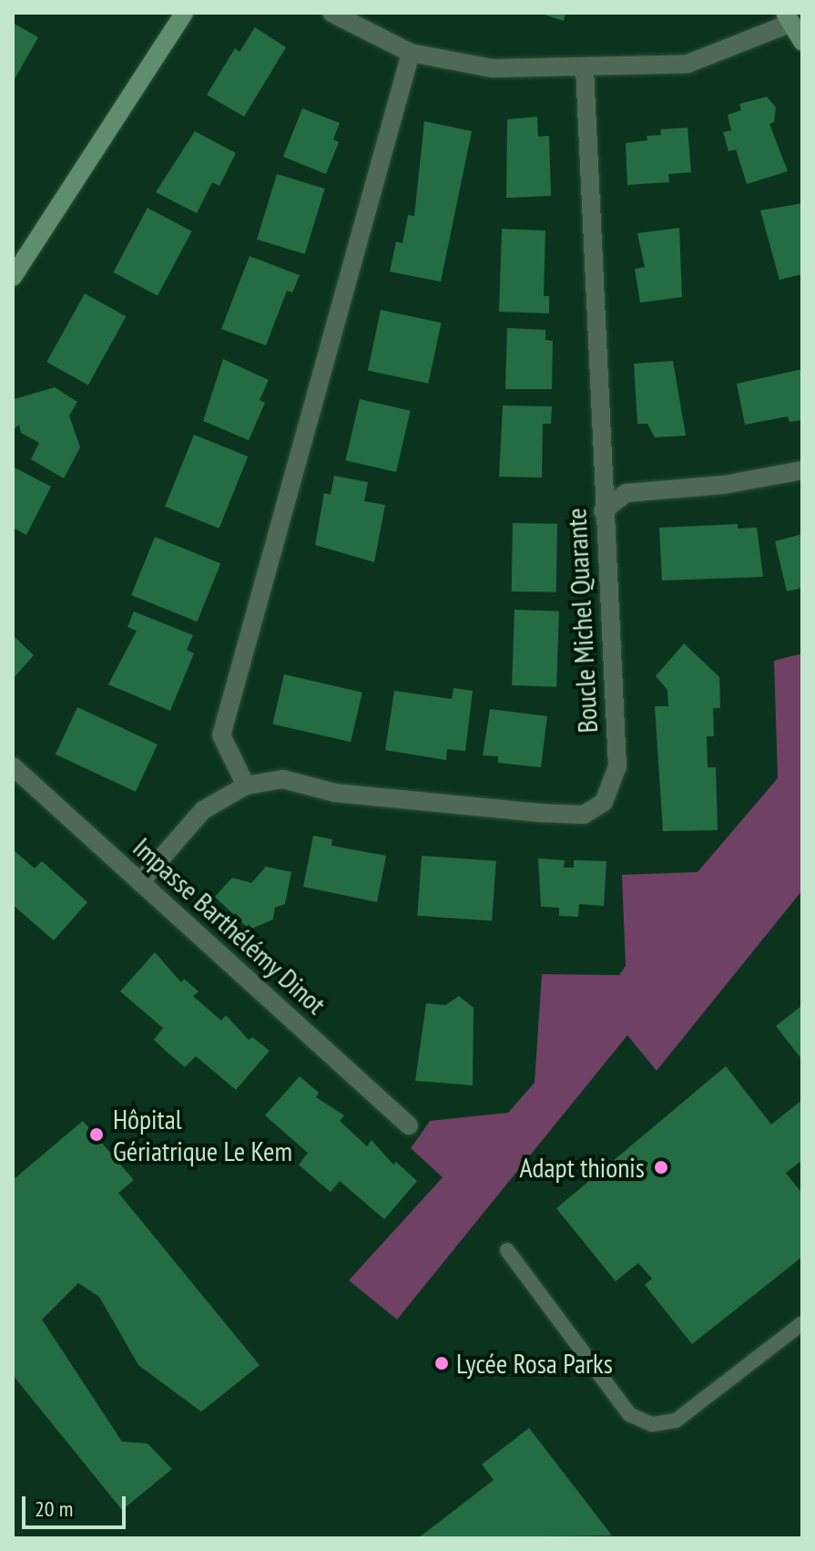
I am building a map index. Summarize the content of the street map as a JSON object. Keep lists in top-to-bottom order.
{
  "streets": {
    "street": ["Boucle Michel Quarante", "Impasse Barthélémy Dinot"]
  },
  "crossings": [
    ["Boucle Michel Quarante", "Impasse Barthélémy Dinot"]
  ],
  "places": ["Hôpital Gériatrique Le Kem", "Adapt thionis", "Lycée Rosa Parks"],
  "scale_bar": "20 m"
}
